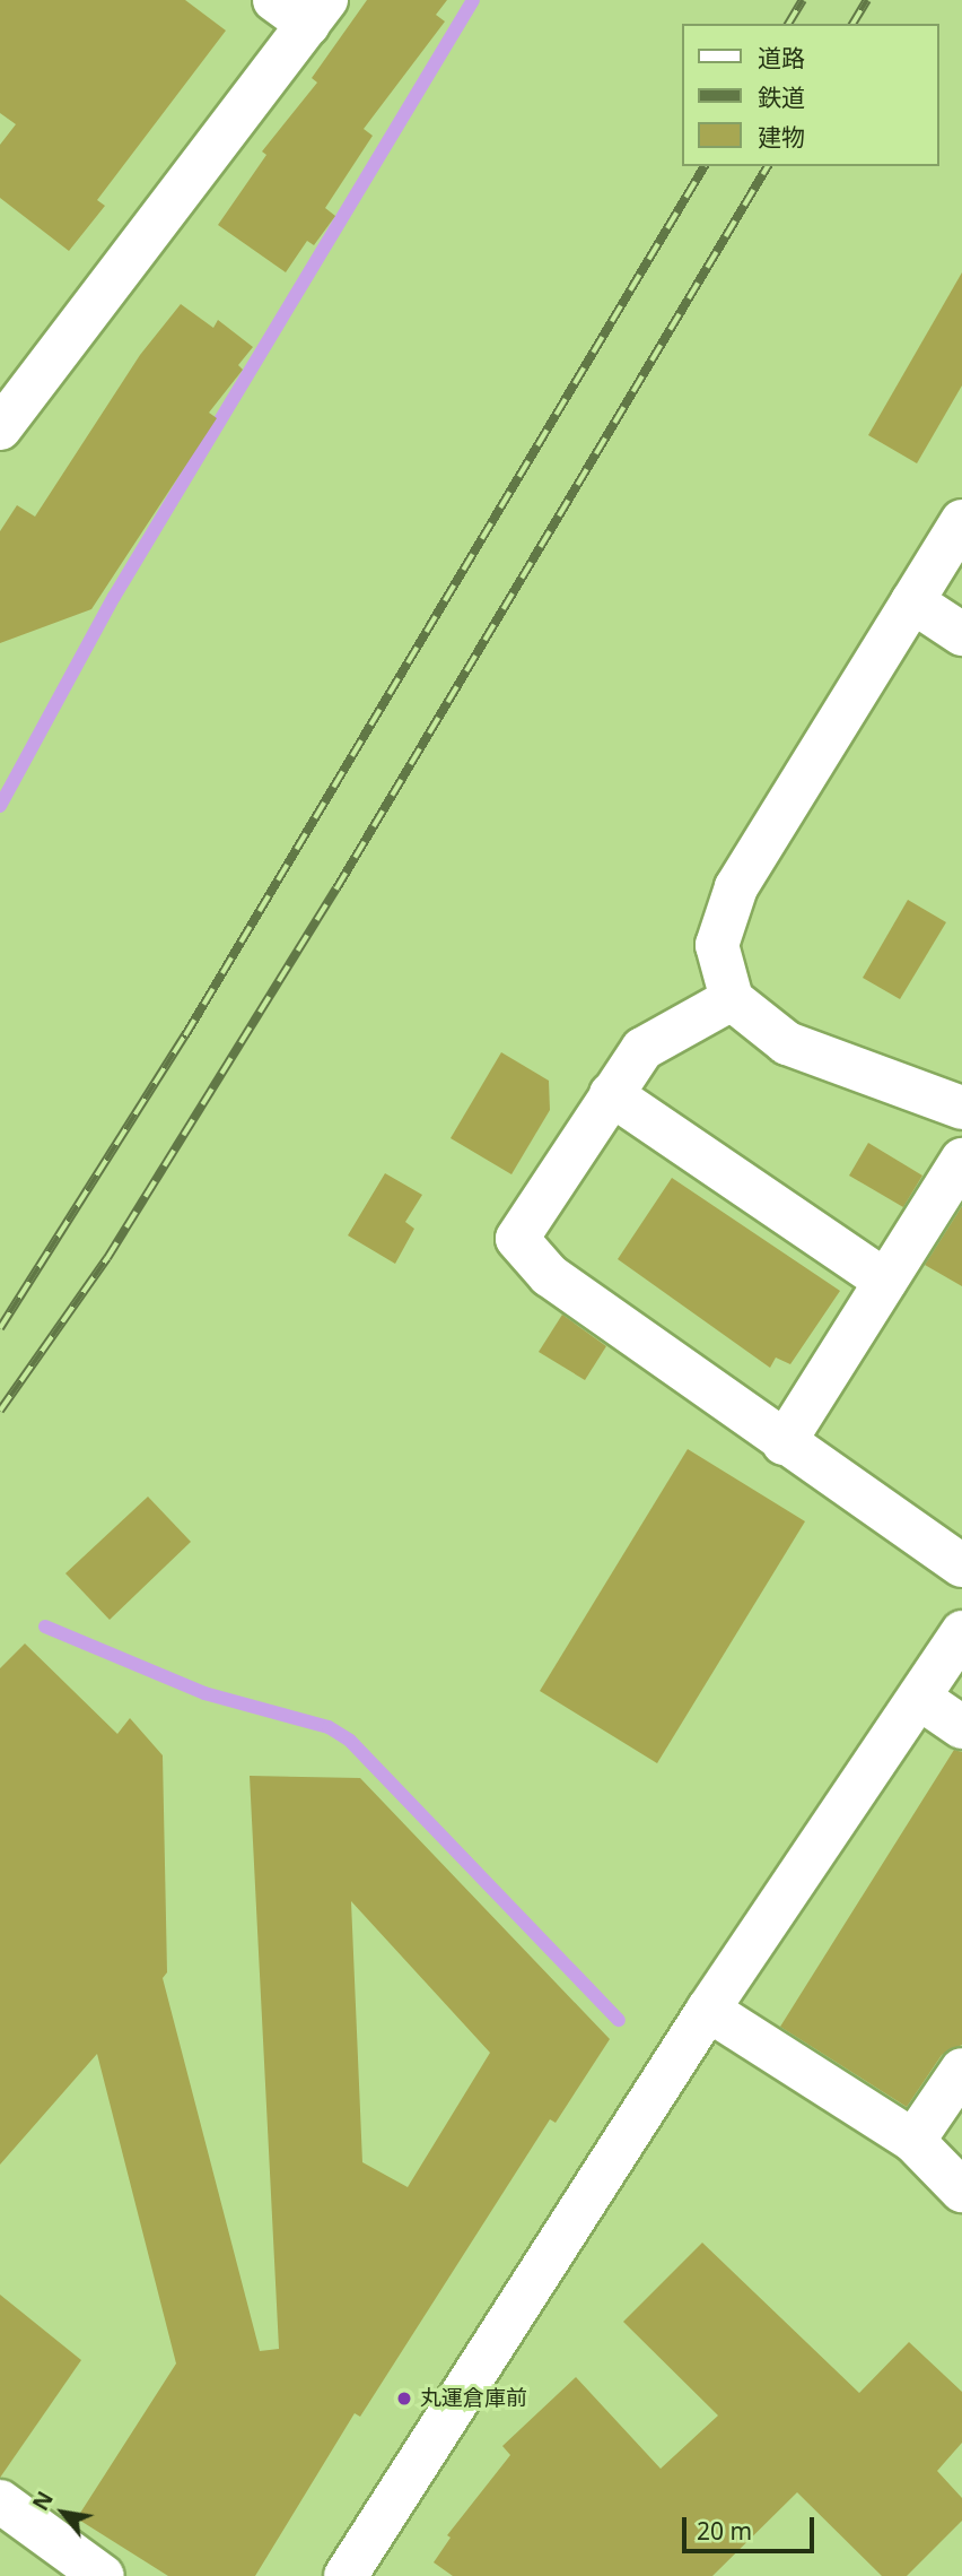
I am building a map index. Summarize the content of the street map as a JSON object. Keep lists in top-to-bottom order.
{
  "places": ["丸運倉庫前"],
  "legend": ["道路", "鉄道", "建物"],
  "scale_bar": "20 m",
  "north": "top left"
}
